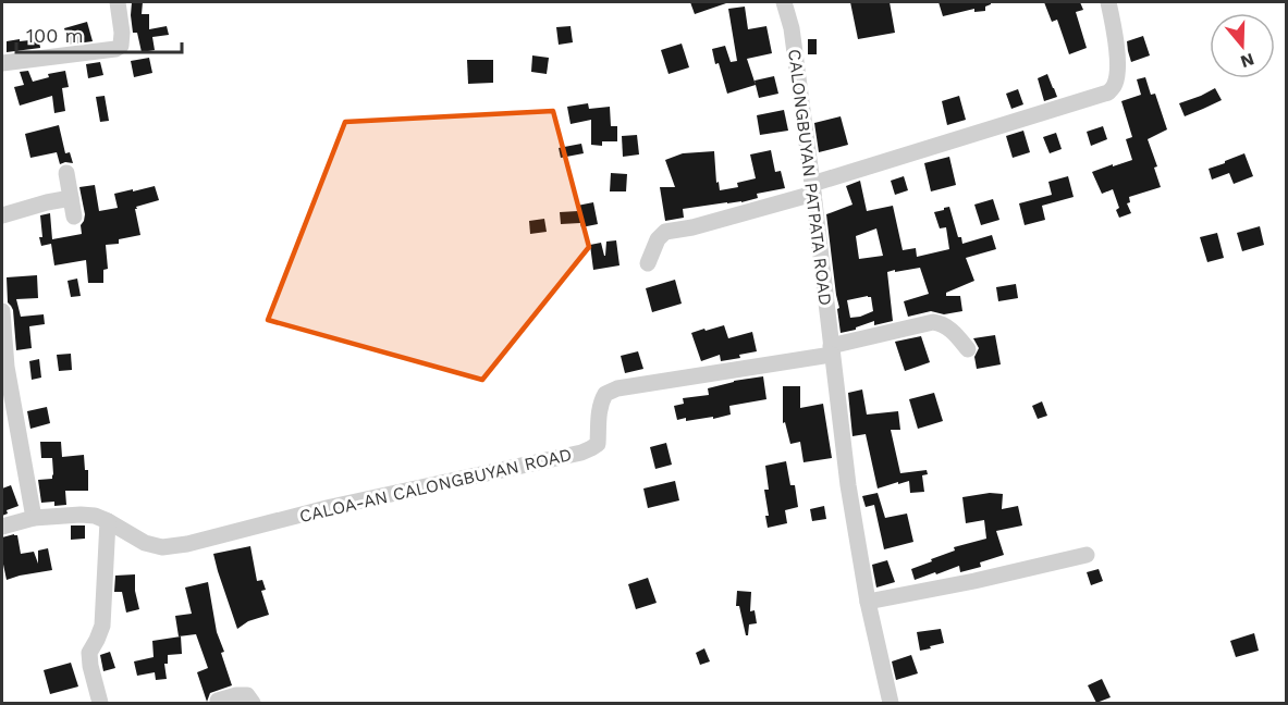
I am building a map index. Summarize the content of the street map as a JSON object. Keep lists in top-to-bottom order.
{
  "streets": {
    "street": ["CALONGBUYAN PATPATA ROAD", "CALOA-AN CALONGBUYAN ROAD"]
  },
  "crossings": [
    ["CALONGBUYAN PATPATA ROAD", "CALOA-AN CALONGBUYAN ROAD"]
  ],
  "scale_bar": "100 m",
  "north": "bottom"
}
